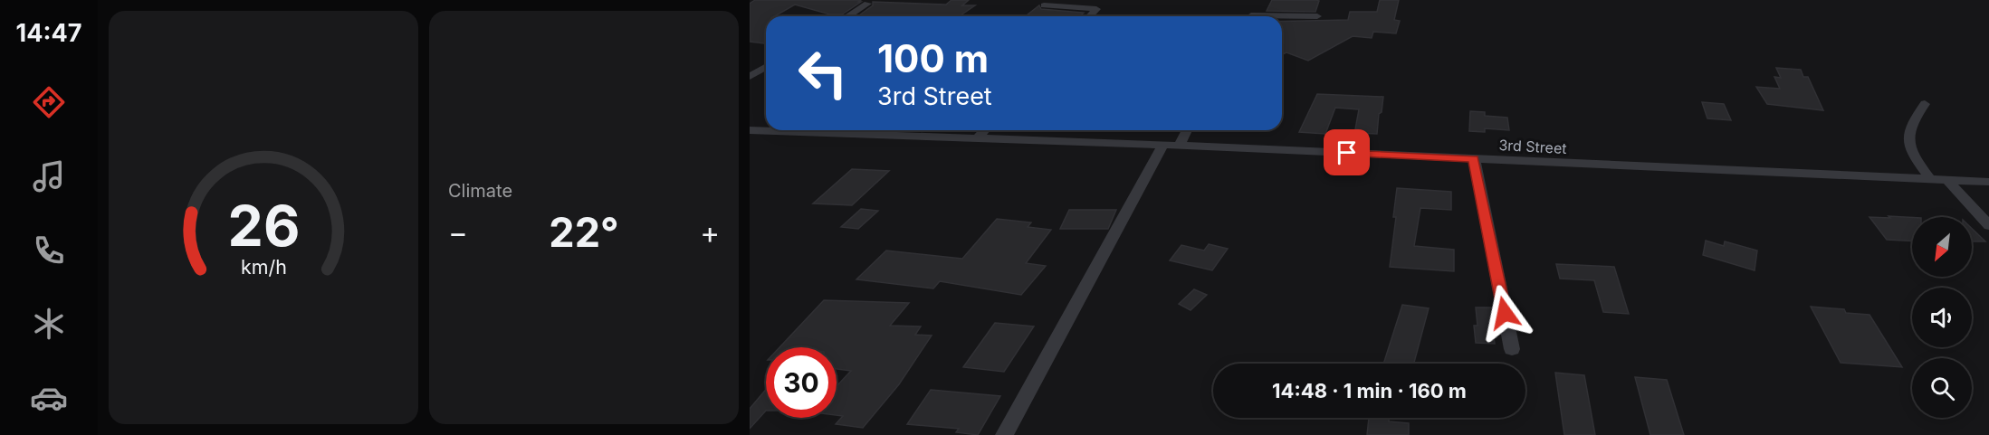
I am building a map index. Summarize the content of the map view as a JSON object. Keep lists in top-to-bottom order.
{
  "streets": {
    "street": ["3rd Street"]
  },
  "north": "bottom left",
  "page": {
    "tabs": "14:47",
    "tile": "Climate",
    "turn": ["100 m", "3rd Street"],
    "heat": ["−", "22°", "+"],
    "limit": "30",
    "trip": "14:48 · 1 min · 160 m",
    "gauge": ["26", "km/h"]
  }
}
